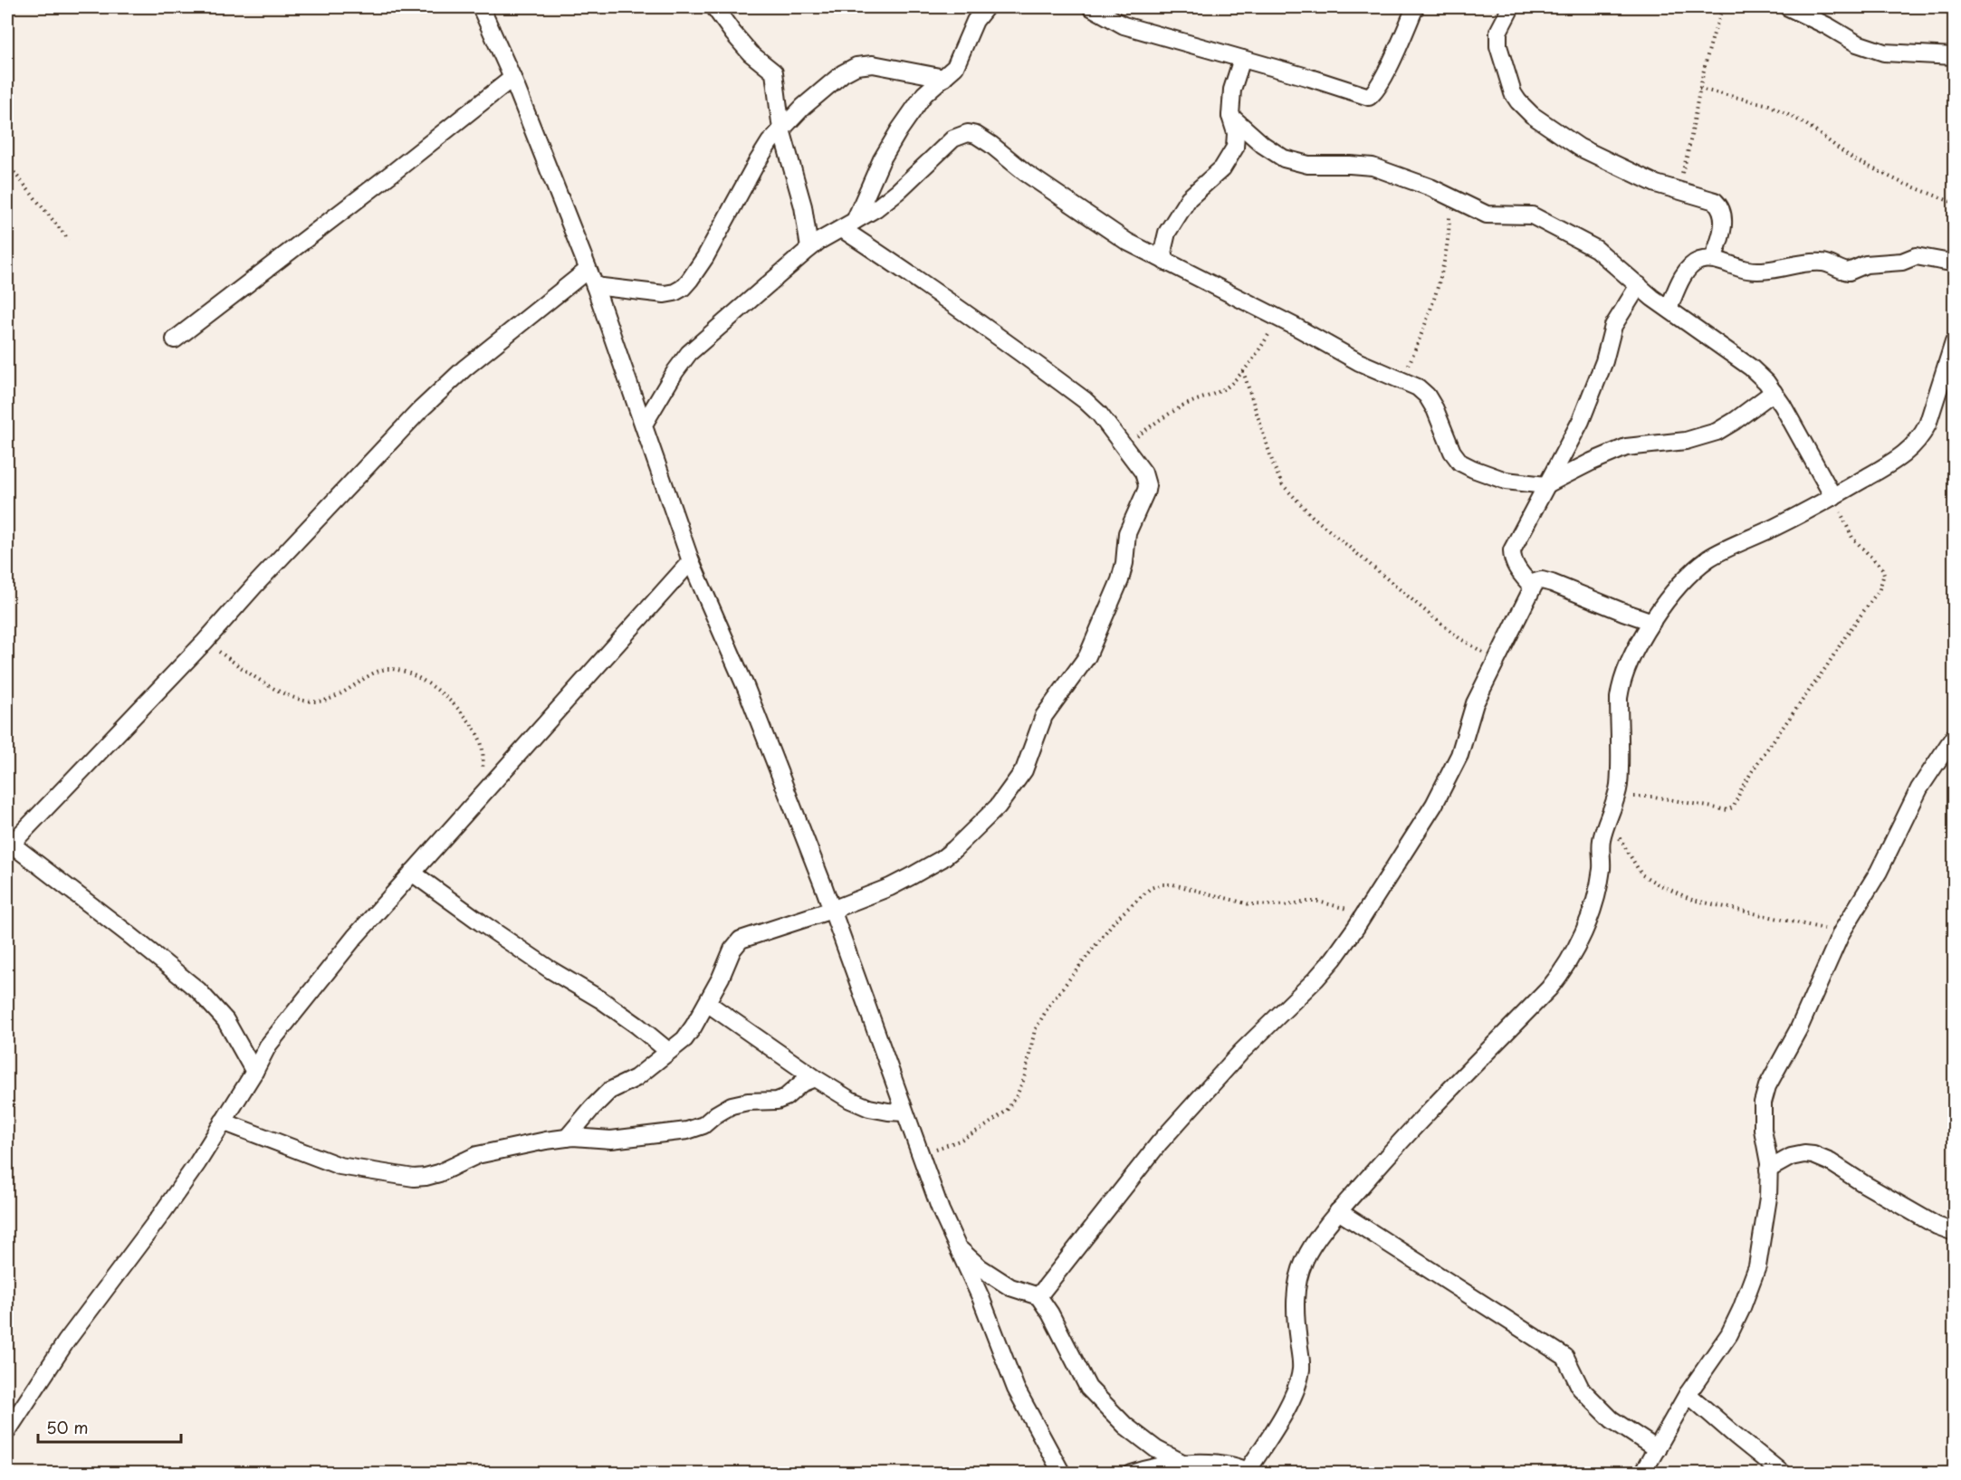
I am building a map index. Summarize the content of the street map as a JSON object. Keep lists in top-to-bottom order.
{
  "scale_bar": "50 m"
}
